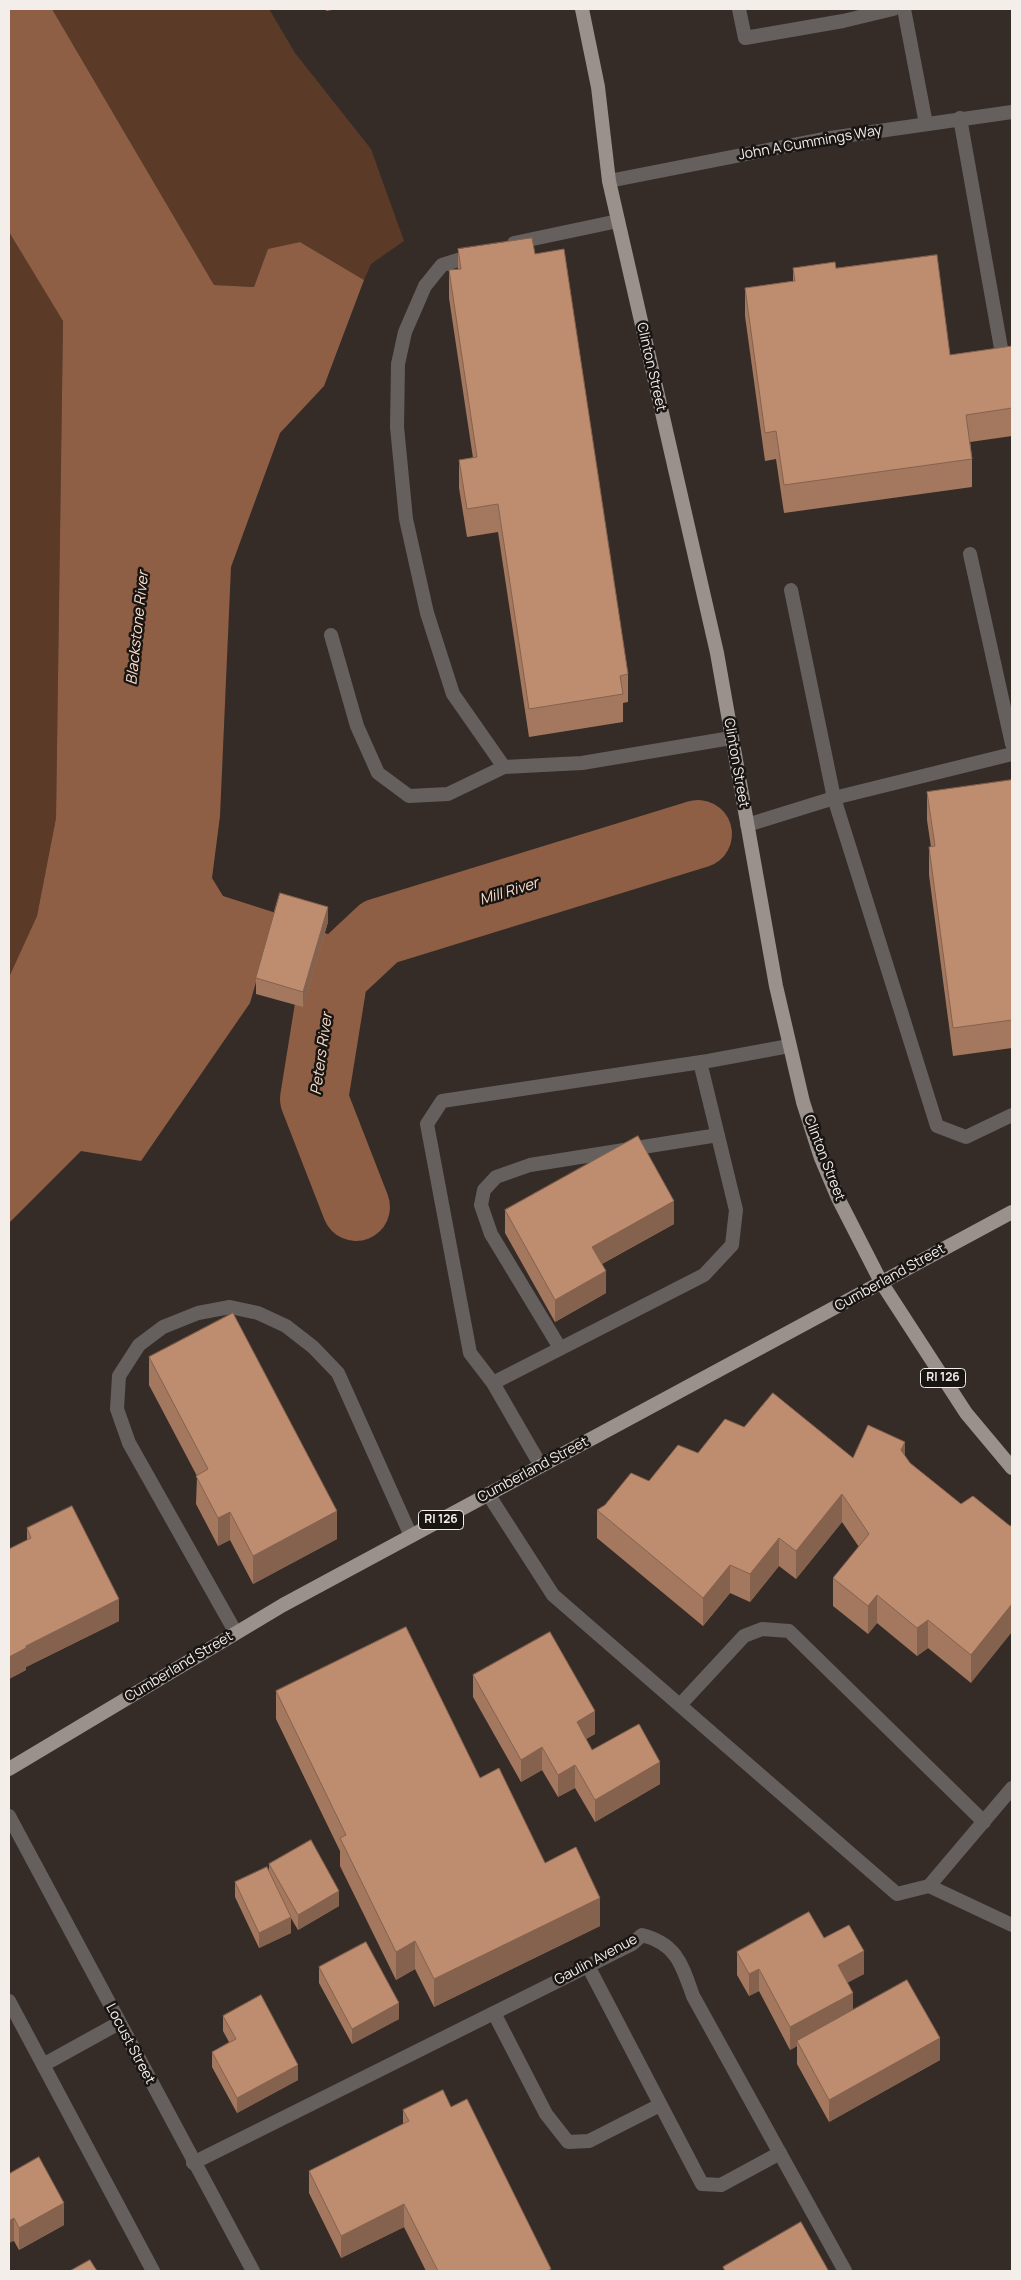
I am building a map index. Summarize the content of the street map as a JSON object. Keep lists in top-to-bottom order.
{
  "streets": {
    "main road": ["Clinton Street", "Cumberland Street", "RI 126"],
    "street": ["John A Cummings Way", "Gaulin Avenue", "Locust Street"]
  },
  "crossings": [
    ["John A Cummings Way", "Clinton Street"],
    ["Clinton Street", "Cumberland Street"],
    ["Gaulin Avenue", "Locust Street"]
  ],
  "water": ["Blackstone River", "Mill River", "Peters River"]
}
